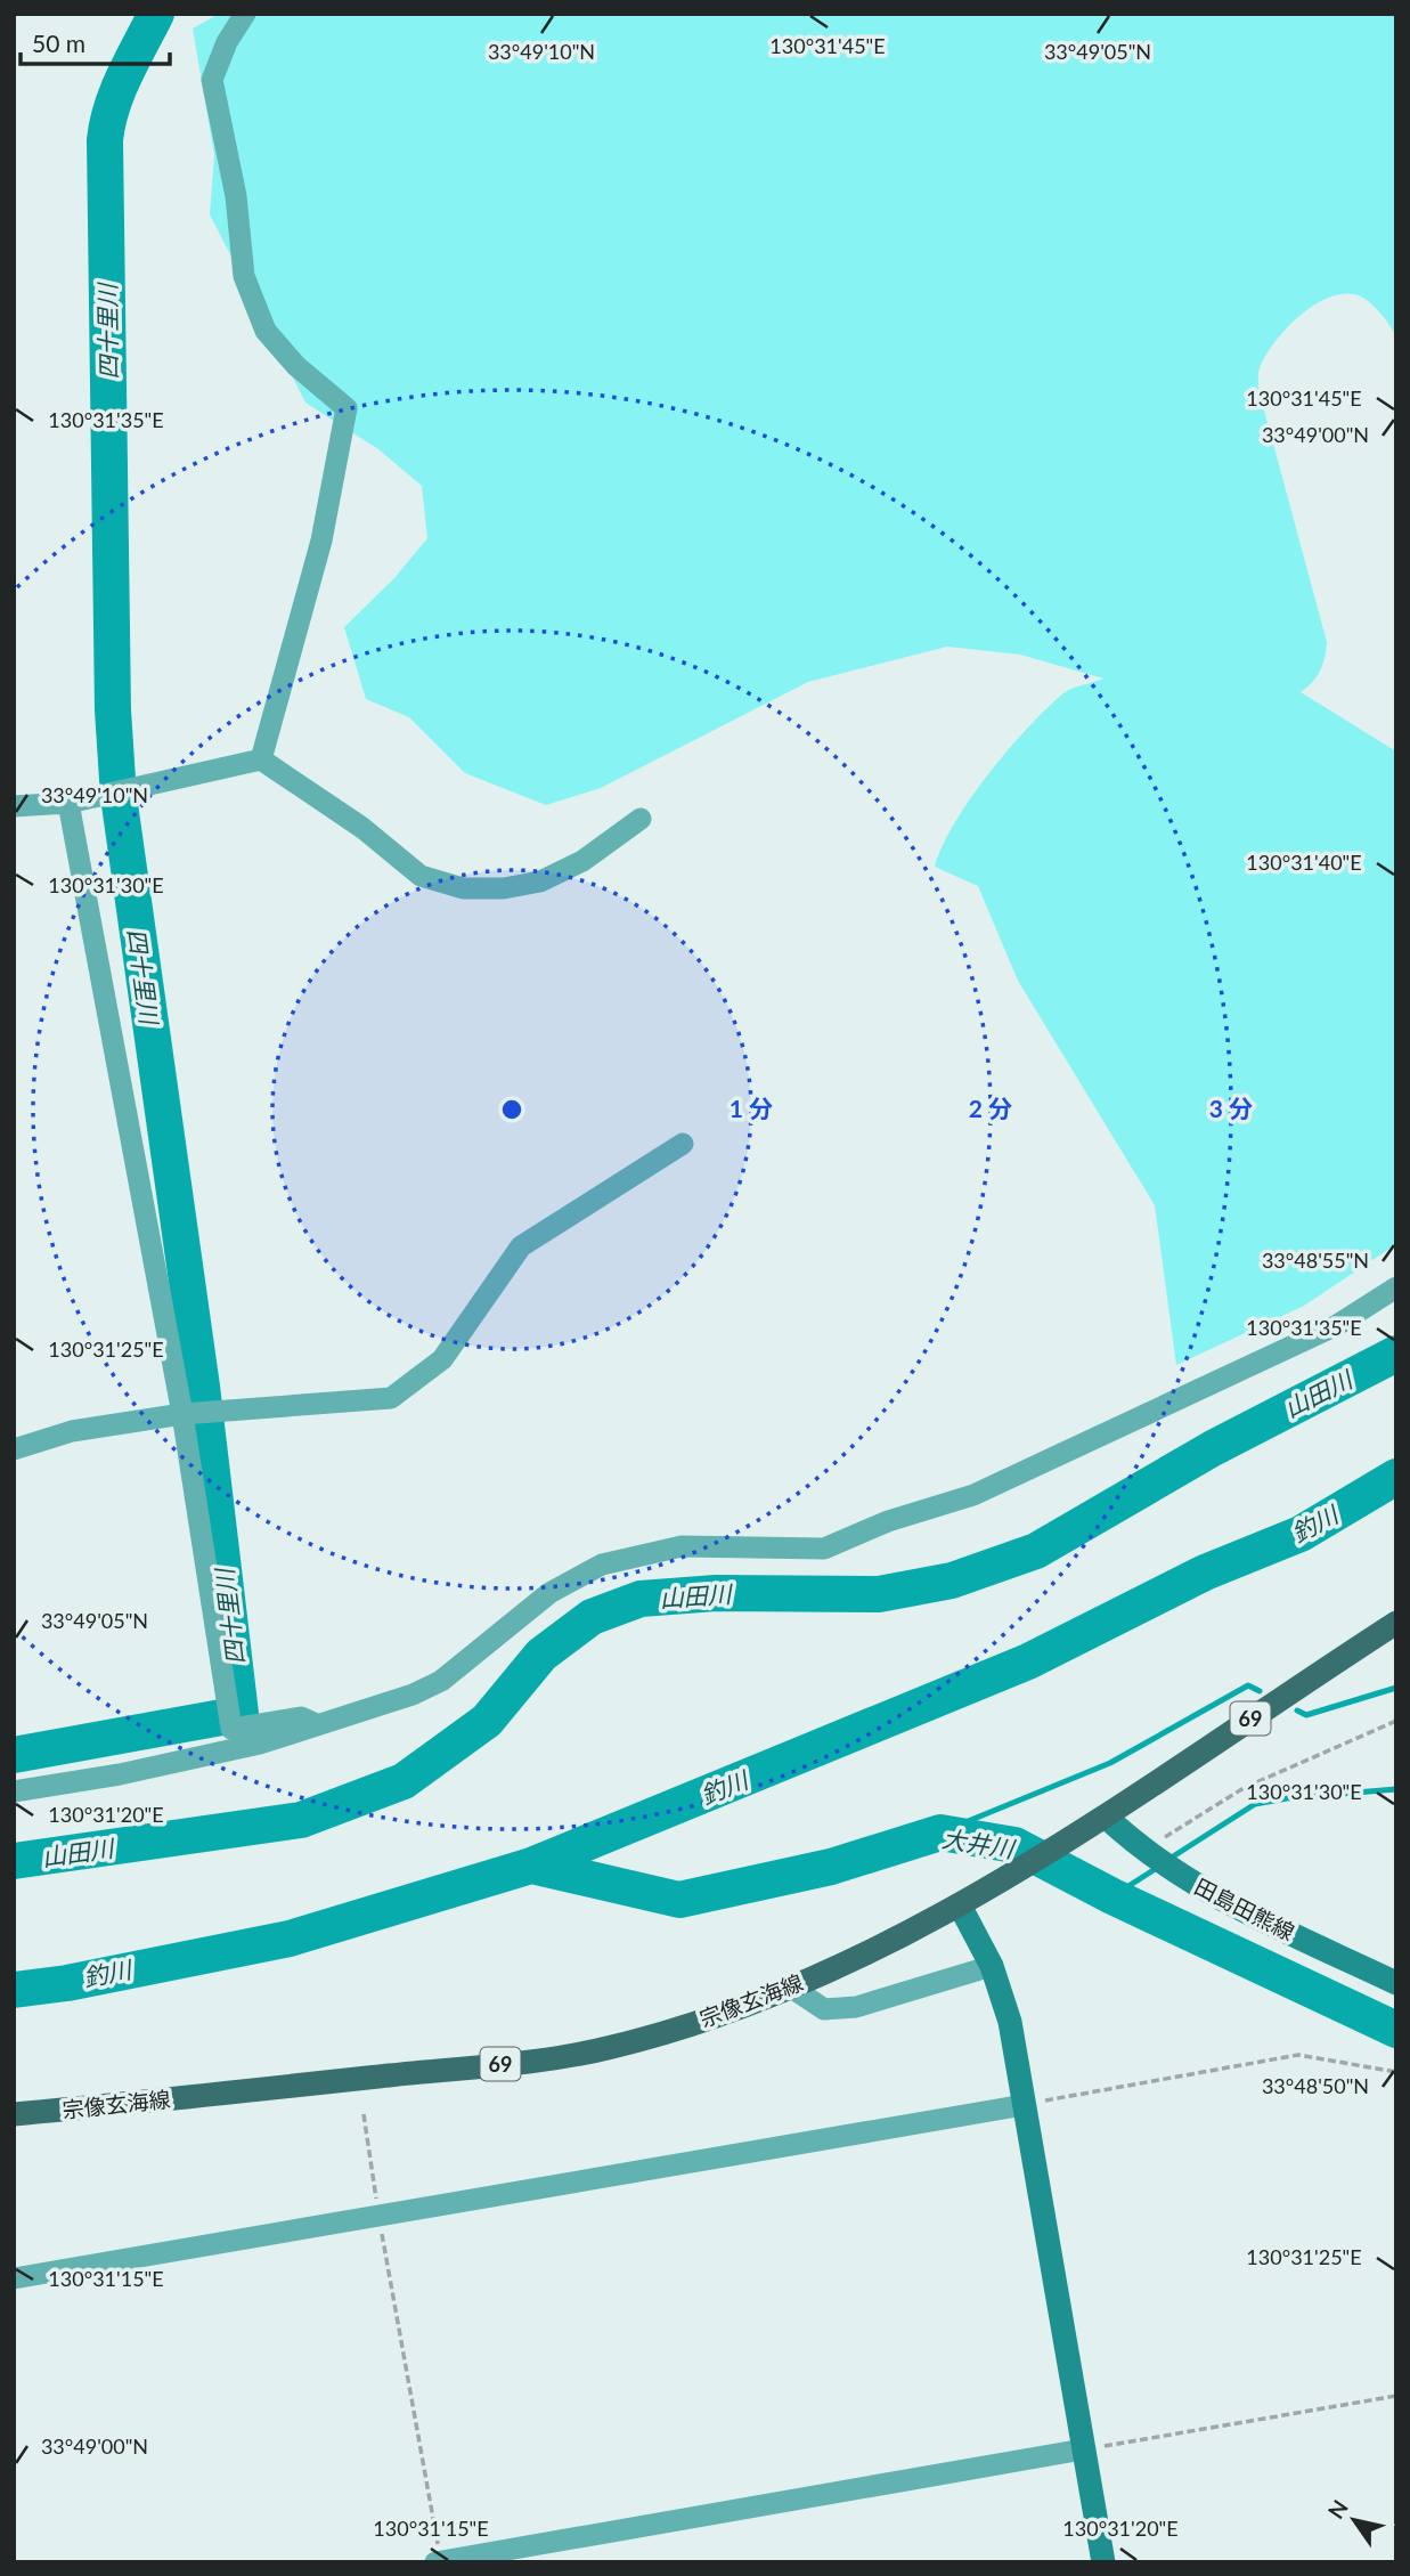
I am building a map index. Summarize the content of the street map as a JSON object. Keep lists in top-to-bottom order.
{
  "streets": {
    "main road": ["69", "宗像玄海線"],
    "street": ["田島田熊線"]
  },
  "crossings": [
    ["田島田熊線", "宗像玄海線"]
  ],
  "water": [
    "四十里川",
    "山田川",
    "釣川",
    "大井川"
  ],
  "scale_bar": "50 m",
  "north": "top left",
  "coordinates": [
    "130°31'45\"E",
    "33°49'10\"N",
    "33°49'05\"N",
    "130°31'35\"E",
    "33°49'00\"N",
    "130°31'40\"E",
    "130°31'30\"E",
    "33°48'55\"N",
    "130°31'25\"E",
    "130°31'20\"E",
    "33°48'50\"N",
    "130°31'15\"E"
  ],
  "rings": ["1 分", "2 分", "3 分"]
}
